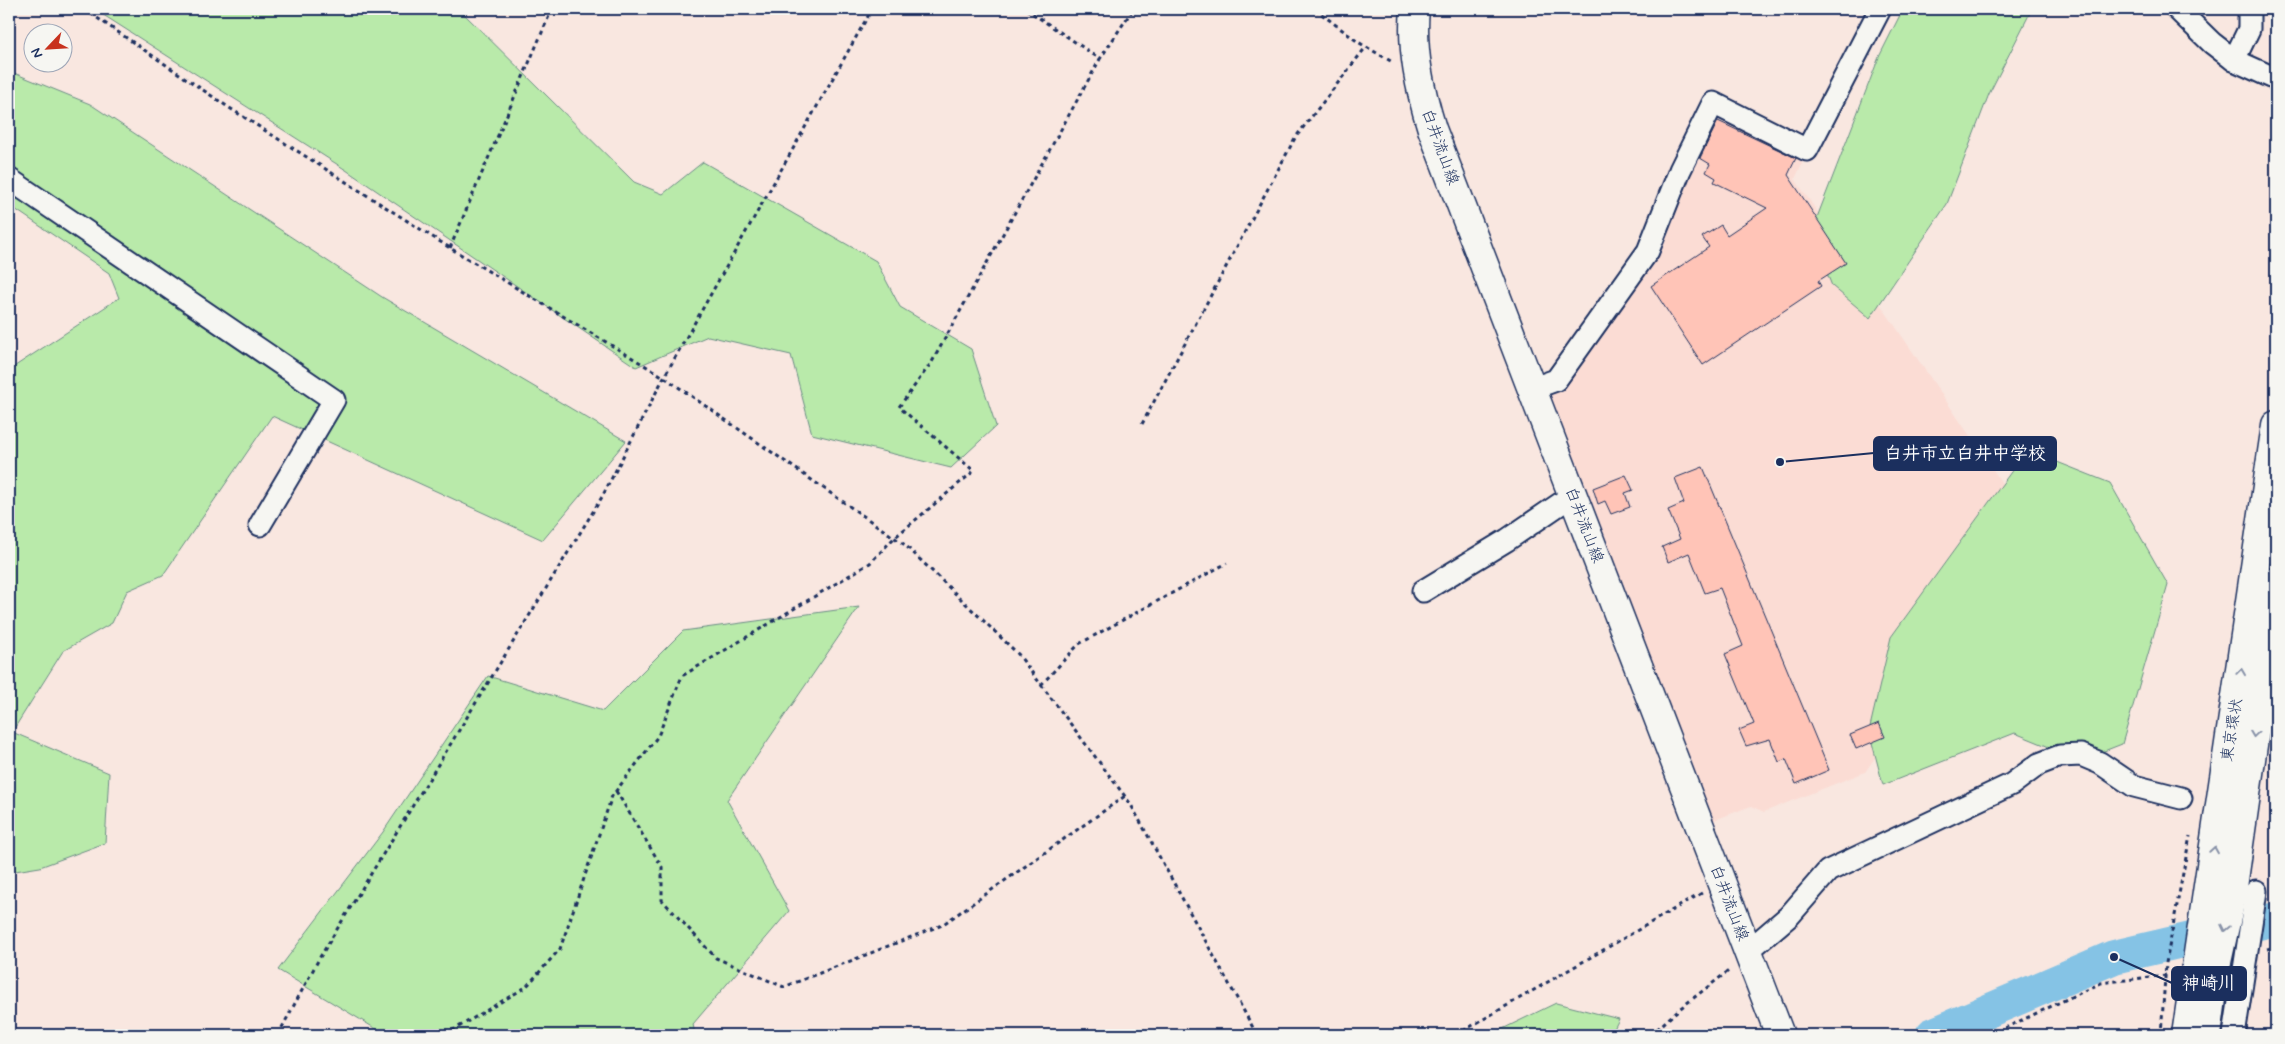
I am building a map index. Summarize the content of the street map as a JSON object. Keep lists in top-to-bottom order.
{
  "streets": {
    "main road": ["白井流山線", "東京環状"]
  },
  "places": ["白井市立白井中学校", "神崎川"],
  "north": "bottom left"
}
